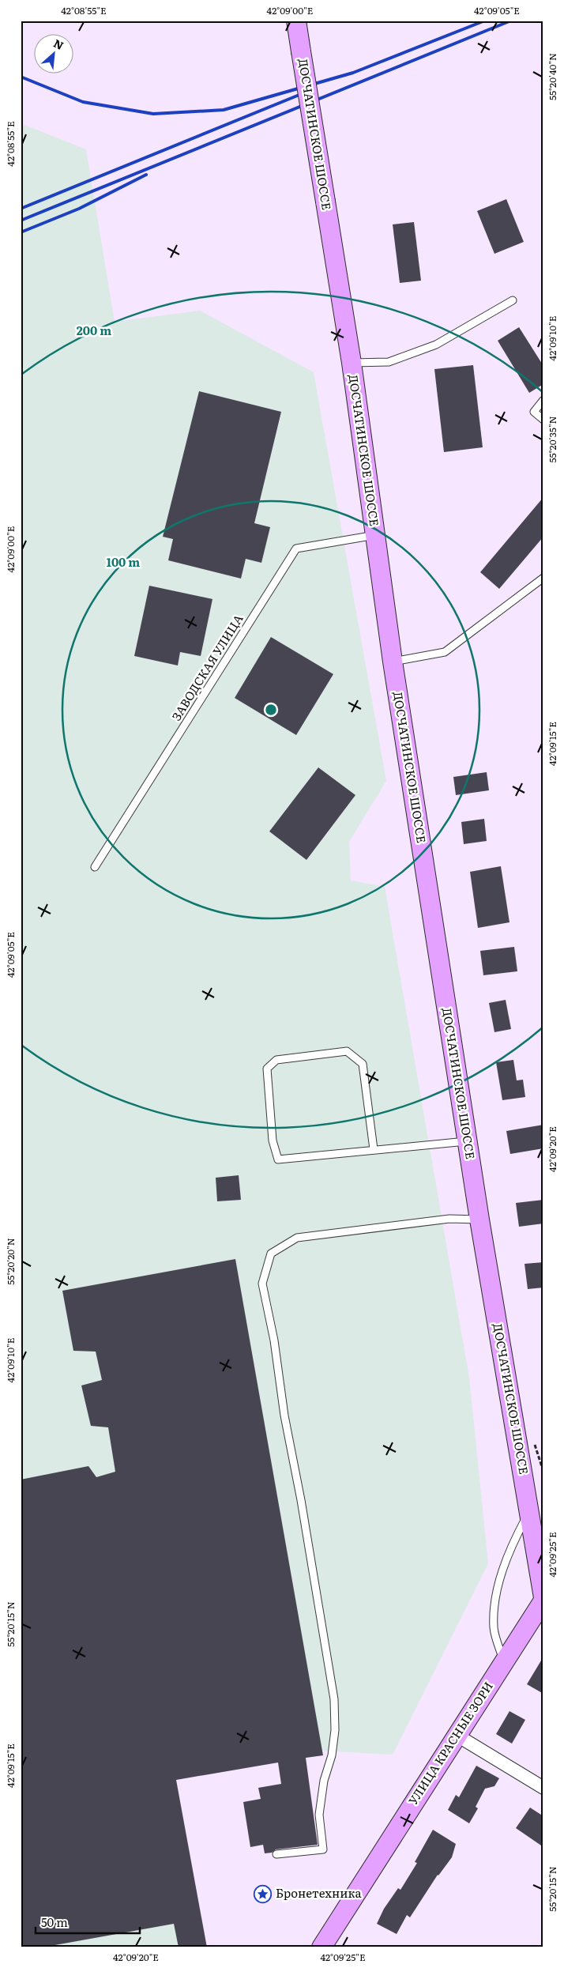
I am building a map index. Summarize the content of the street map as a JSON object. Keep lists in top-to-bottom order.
{
  "streets": {
    "street": ["ДОСЧАТИНСКОЕ ШОССЕ", "УЛИЦА КРАСНЫЕ ЗОРИ"],
    "lane": ["ЗАВОДСКАЯ УЛИЦА"]
  },
  "crossings": [
    ["ДОСЧАТИНСКОЕ ШОССЕ", "ЗАВОДСКАЯ УЛИЦА"],
    ["ДОСЧАТИНСКОЕ ШОССЕ", "УЛИЦА КРАСНЫЕ ЗОРИ"]
  ],
  "places": {
    "place": ["Бронетехника"]
  },
  "scale_bar": "50 m",
  "north": "top right",
  "coordinates": [
    "42°08'55\"E",
    "42°09'00\"E",
    "42°09'05\"E",
    "55°20'40\"N",
    "42°09'10\"E",
    "55°20'35\"N",
    "42°09'15\"E",
    "42°09'20\"E",
    "55°20'20\"N",
    "42°09'25\"E",
    "55°20'15\"N"
  ],
  "rings": ["200 m", "100 m"]
}
